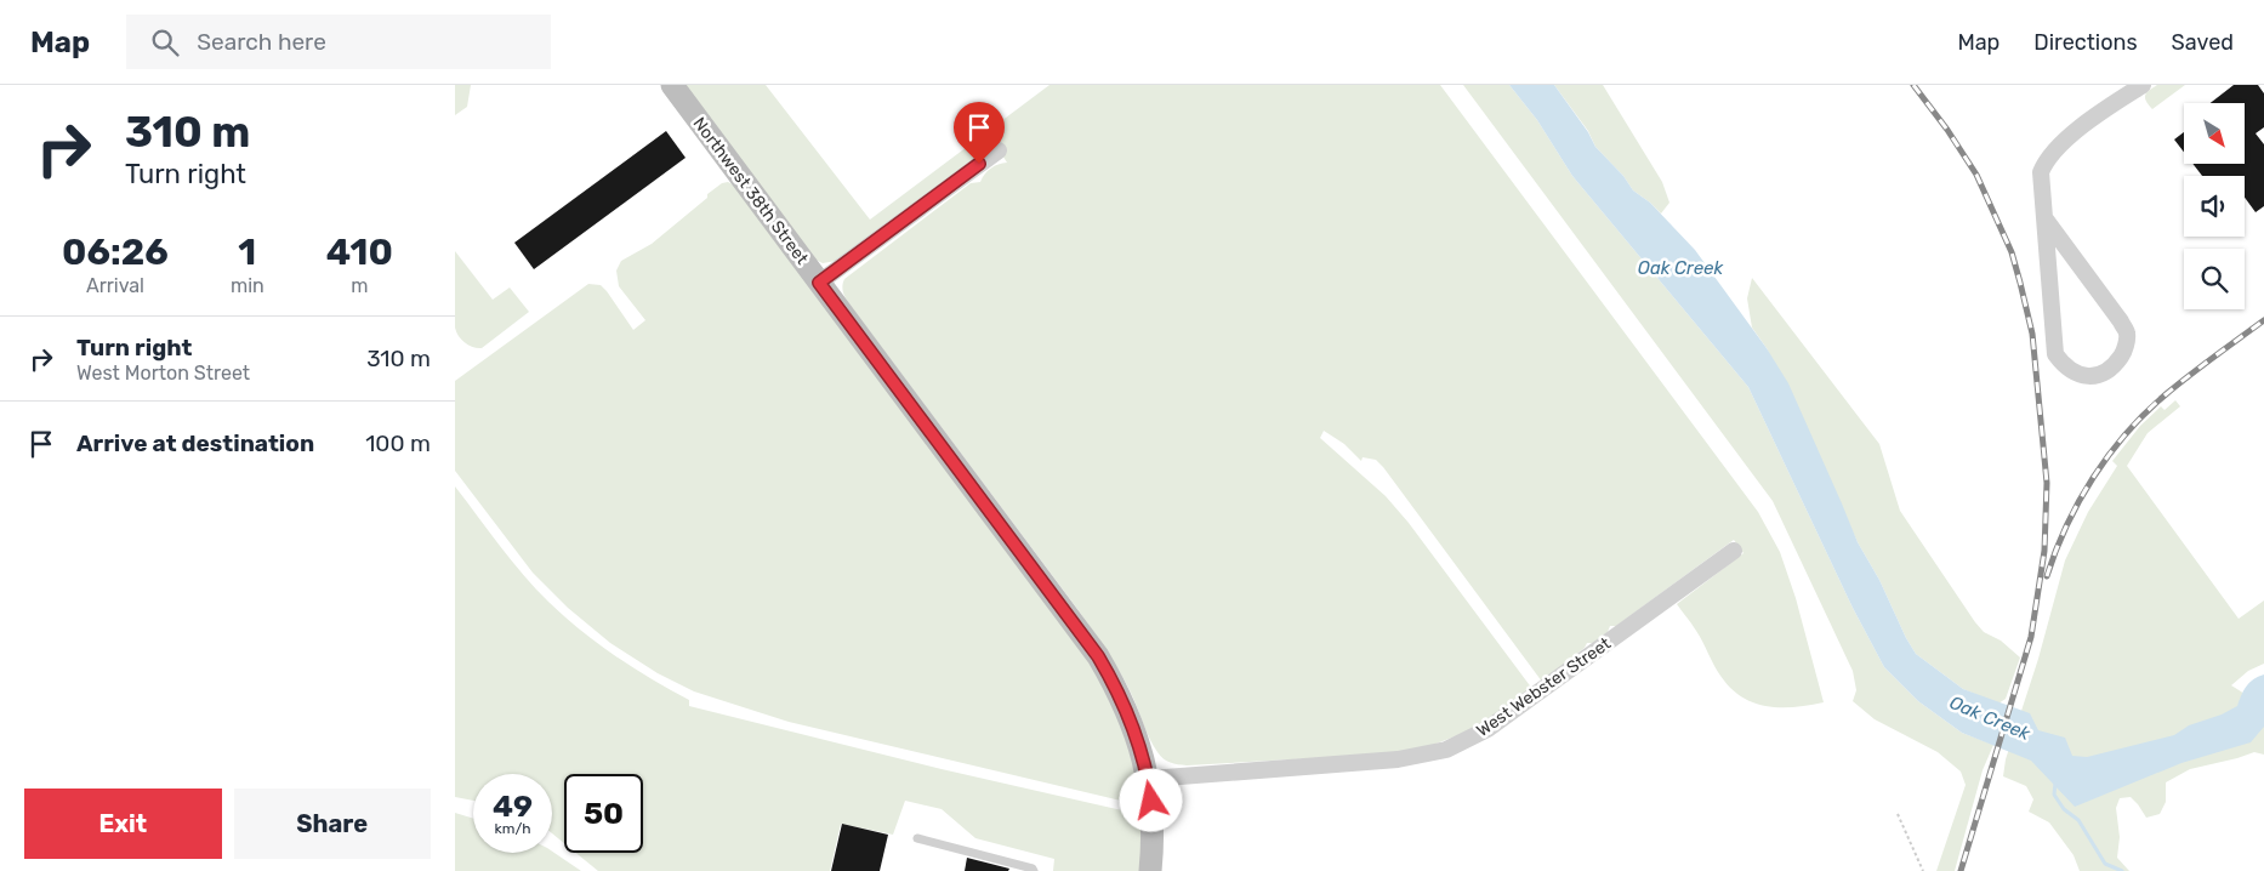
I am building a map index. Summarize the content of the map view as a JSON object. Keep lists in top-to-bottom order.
{
  "streets": {
    "main road": ["Northwest 38th Street"],
    "street": ["West Webster Street"]
  },
  "crossings": [
    ["Northwest 38th Street", "West Webster Street"]
  ],
  "water": ["Oak Creek"],
  "north": "bottom right",
  "page": {
    "header": "Map",
    "search": "Search here",
    "nav": ["Map", "Directions", "Saved"],
    "turn": ["310 m", "Turn right"],
    "eta": [
      "06:26",
      "Arrival",
      "1",
      "min",
      "410",
      "m"
    ],
    "list": [
      {
        "name": "Turn right",
        "note": "West Morton Street",
        "value": "310 m"
      },
      {
        "name": "Arrive at destination",
        "value": "100 m"
      }
    ],
    "speed": "49 km/h",
    "limit": "50",
    "buttons": ["Exit", "Share"]
  }
}
